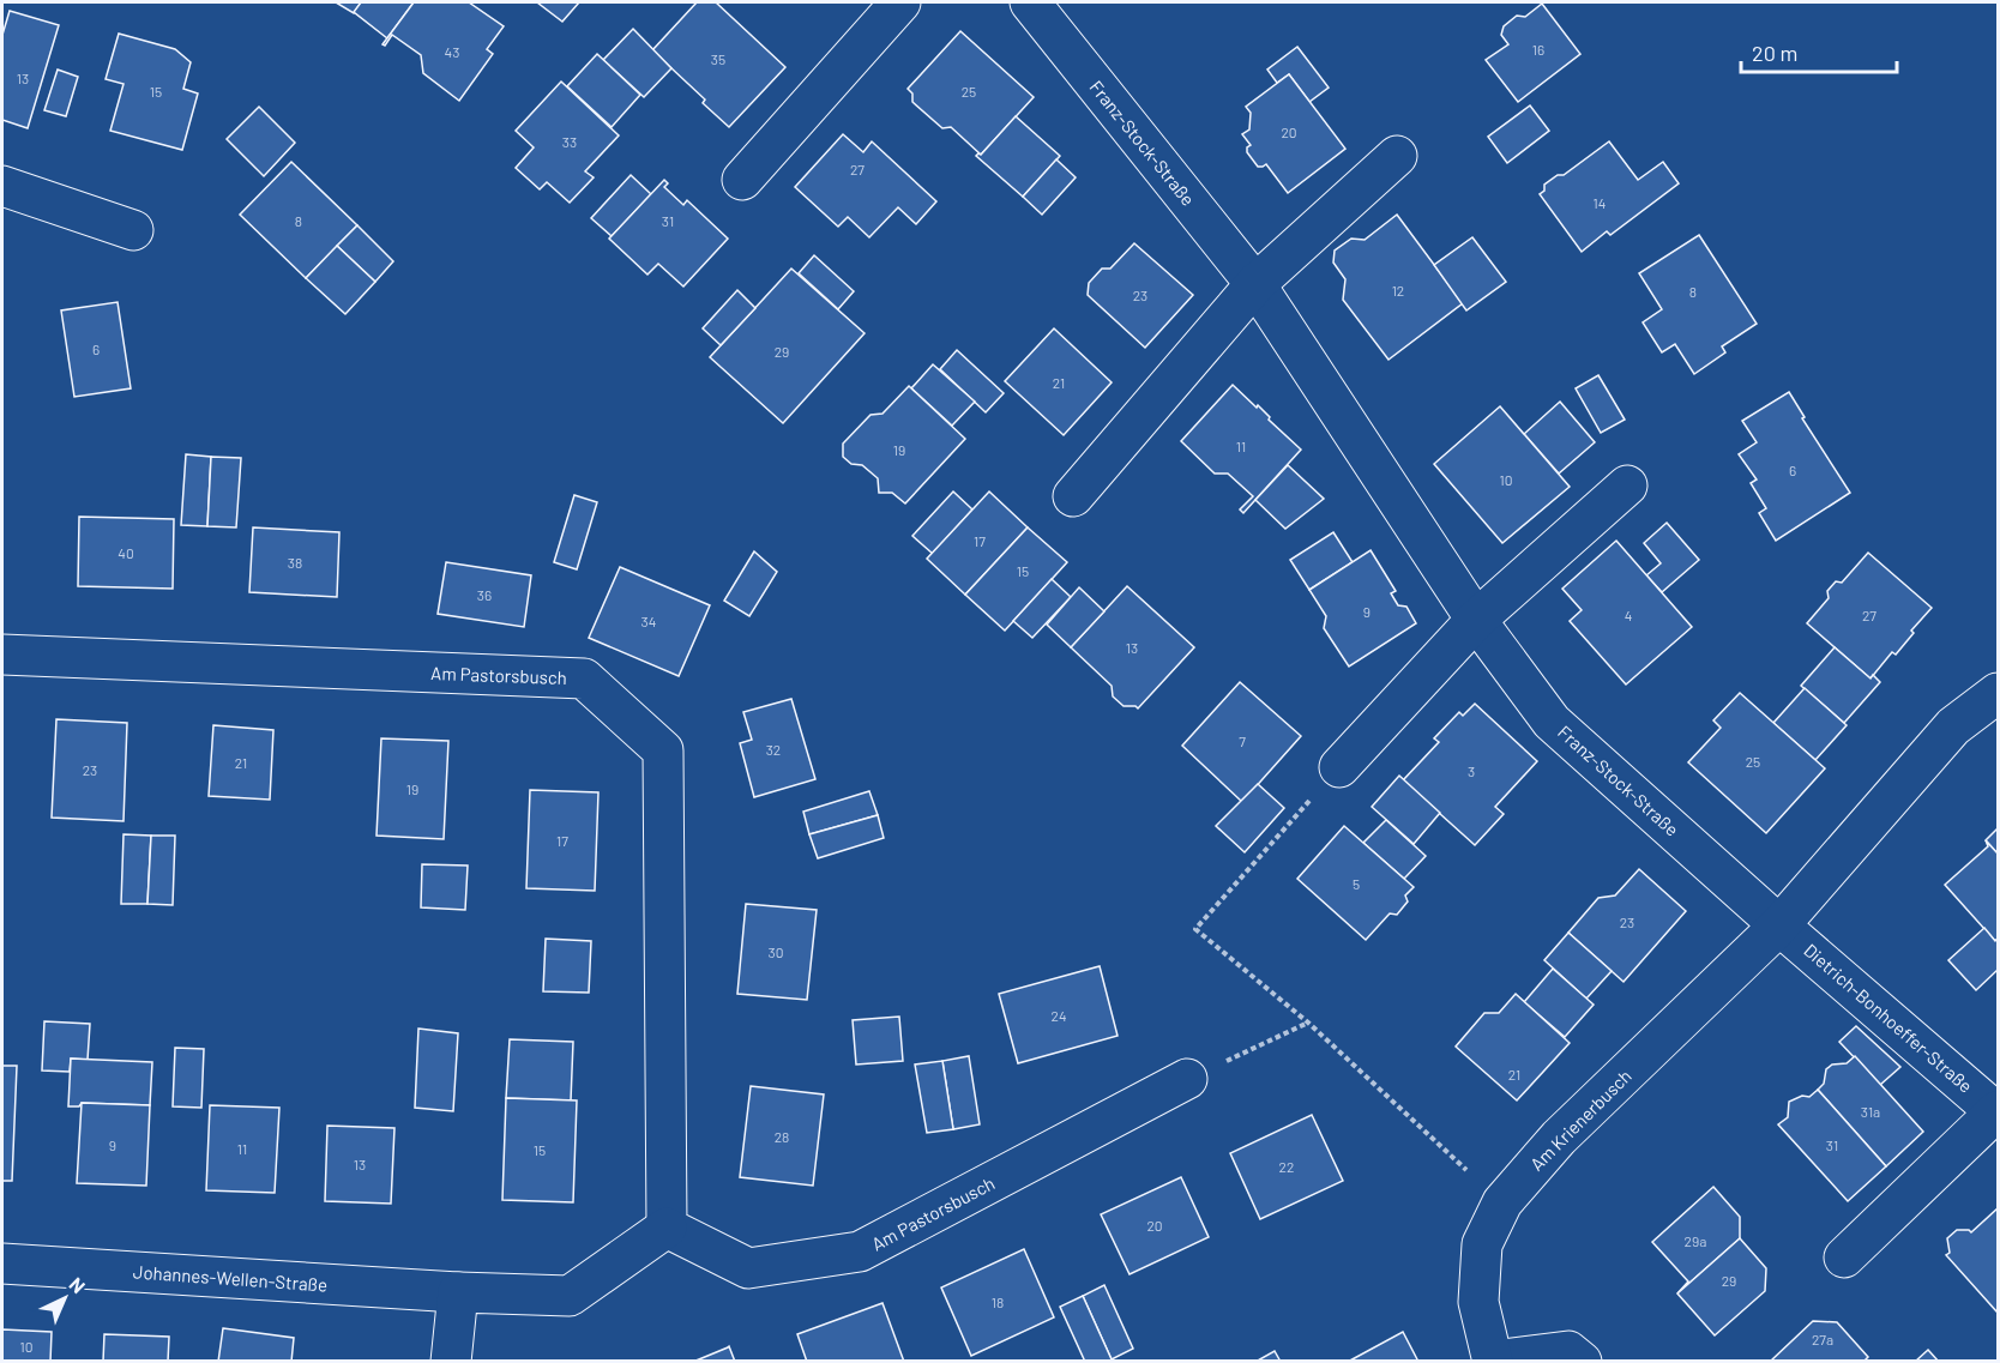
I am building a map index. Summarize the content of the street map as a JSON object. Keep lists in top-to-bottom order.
{
  "streets": {
    "street": [
      "Franz-Stock-Straße",
      "Am Pastorsbusch",
      "Dietrich-Bonhoeffer-Straße",
      "Am Krienerbusch",
      "Johannes-Wellen-Straße"
    ]
  },
  "crossings": [
    ["Franz-Stock-Straße", "Dietrich-Bonhoeffer-Straße"],
    ["Franz-Stock-Straße", "Am Krienerbusch"],
    ["Dietrich-Bonhoeffer-Straße", "Am Krienerbusch"]
  ],
  "house_numbers": [
    "16",
    "43",
    "35",
    "13",
    "15",
    "25",
    "20",
    "33",
    "27",
    "14",
    "8",
    "31",
    "12",
    "8",
    "23",
    "6",
    "29",
    "21",
    "11",
    "19",
    "6",
    "10",
    "17",
    "40",
    "38",
    "15",
    "36",
    "9",
    "4",
    "27",
    "34",
    "13",
    "7",
    "32",
    "25",
    "21",
    "23",
    "3",
    "19",
    "17",
    "5",
    "23",
    "30",
    "24",
    "21",
    "31a",
    "28",
    "9",
    "31",
    "11",
    "15",
    "13",
    "22",
    "20",
    "29a",
    "29",
    "18",
    "27a",
    "10"
  ],
  "scale_bar": "20 m",
  "north": "top right"
}
